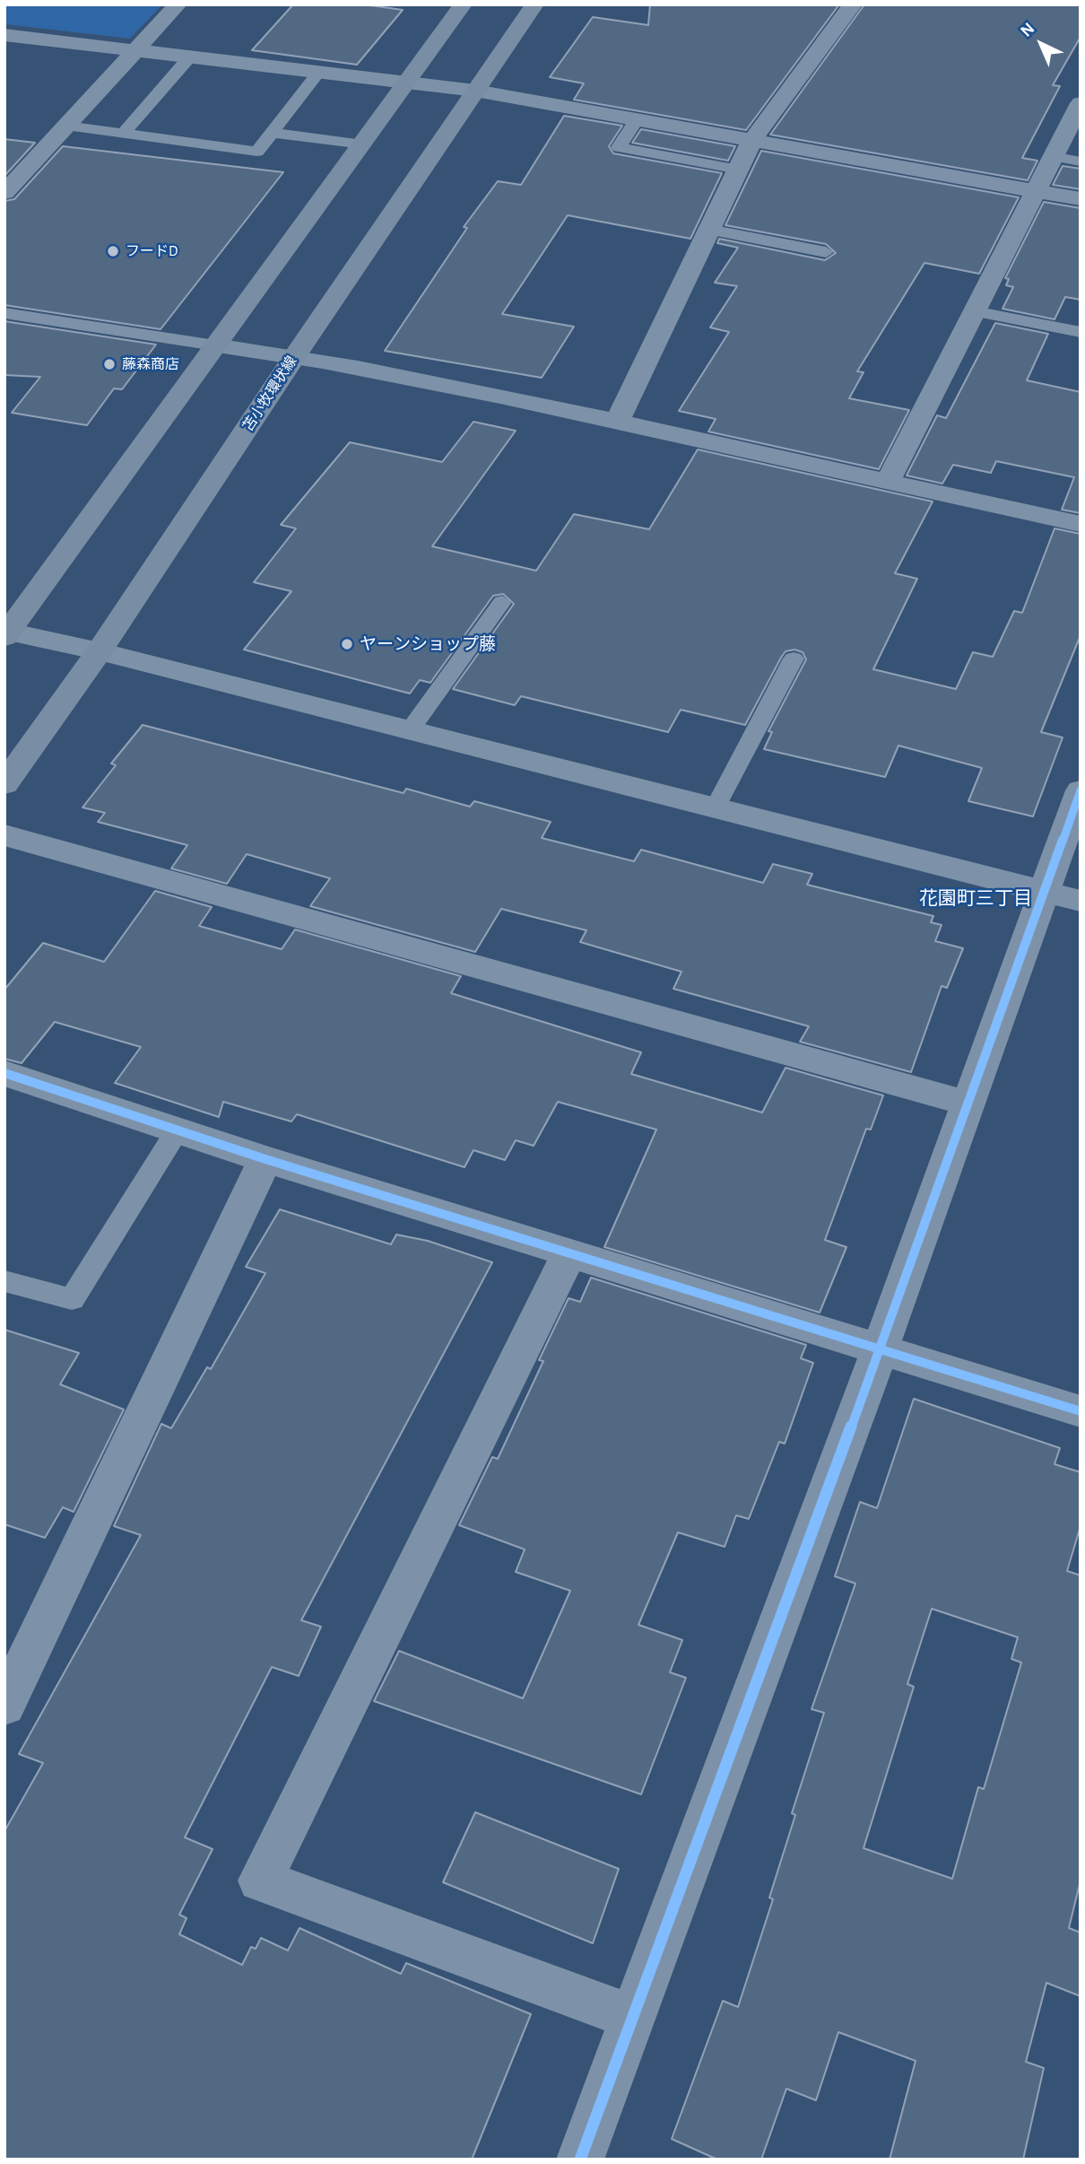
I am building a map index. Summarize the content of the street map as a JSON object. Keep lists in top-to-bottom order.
{
  "streets": {
    "main road": ["苫小牧環状線"]
  },
  "districts": ["花園町三丁目"],
  "places": ["フードD", "藤森商店", "ヤーンショップ藤"],
  "north": "top left"
}
